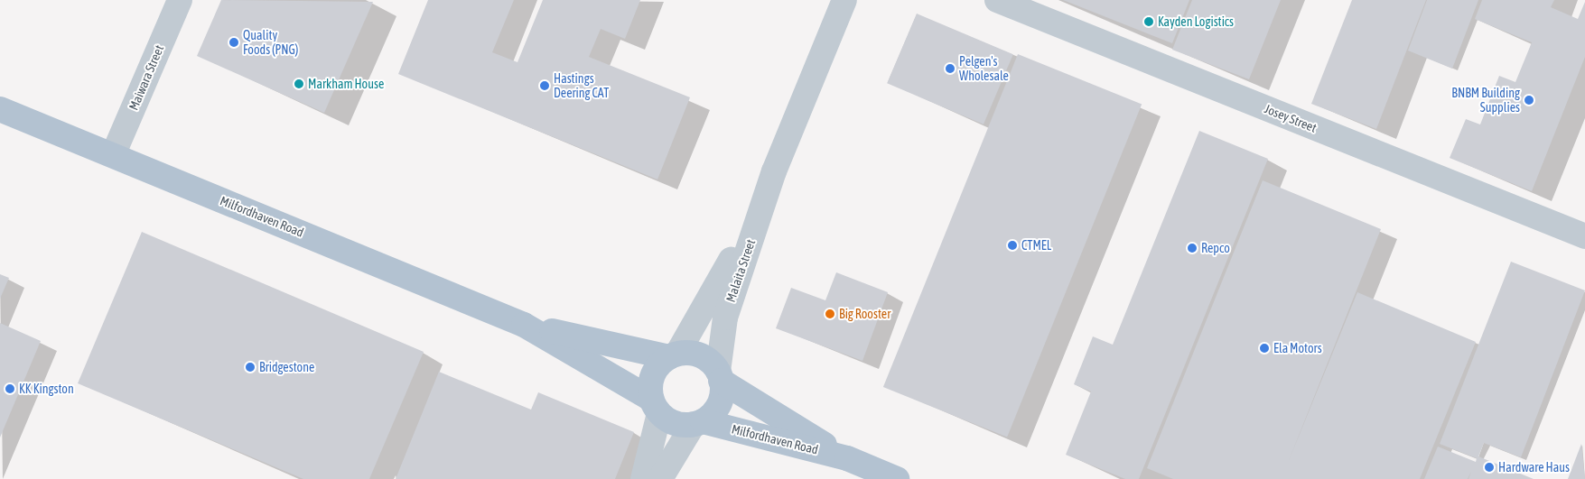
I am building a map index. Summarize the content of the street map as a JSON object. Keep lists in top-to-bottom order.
{
  "streets": {
    "main road": ["Milfordhaven Road"],
    "street": ["Maiwara Street", "Josey Street", "Malaita Street"]
  },
  "crossings": [
    ["Maiwara Street", "Milfordhaven Road"],
    ["Milfordhaven Road", "Malaita Street"]
  ],
  "places": [
    "Kayden Logistics",
    "Quality Foods (PNG)",
    "Pelgen's Wholesale",
    "Markham House",
    "Hastings Deering CAT",
    "BNBM Building Supplies",
    "CTMEL",
    "Repco",
    "Big Rooster",
    "Ela Motors",
    "Bridgestone",
    "KK Kingston",
    "Hardware Haus"
  ]
}
